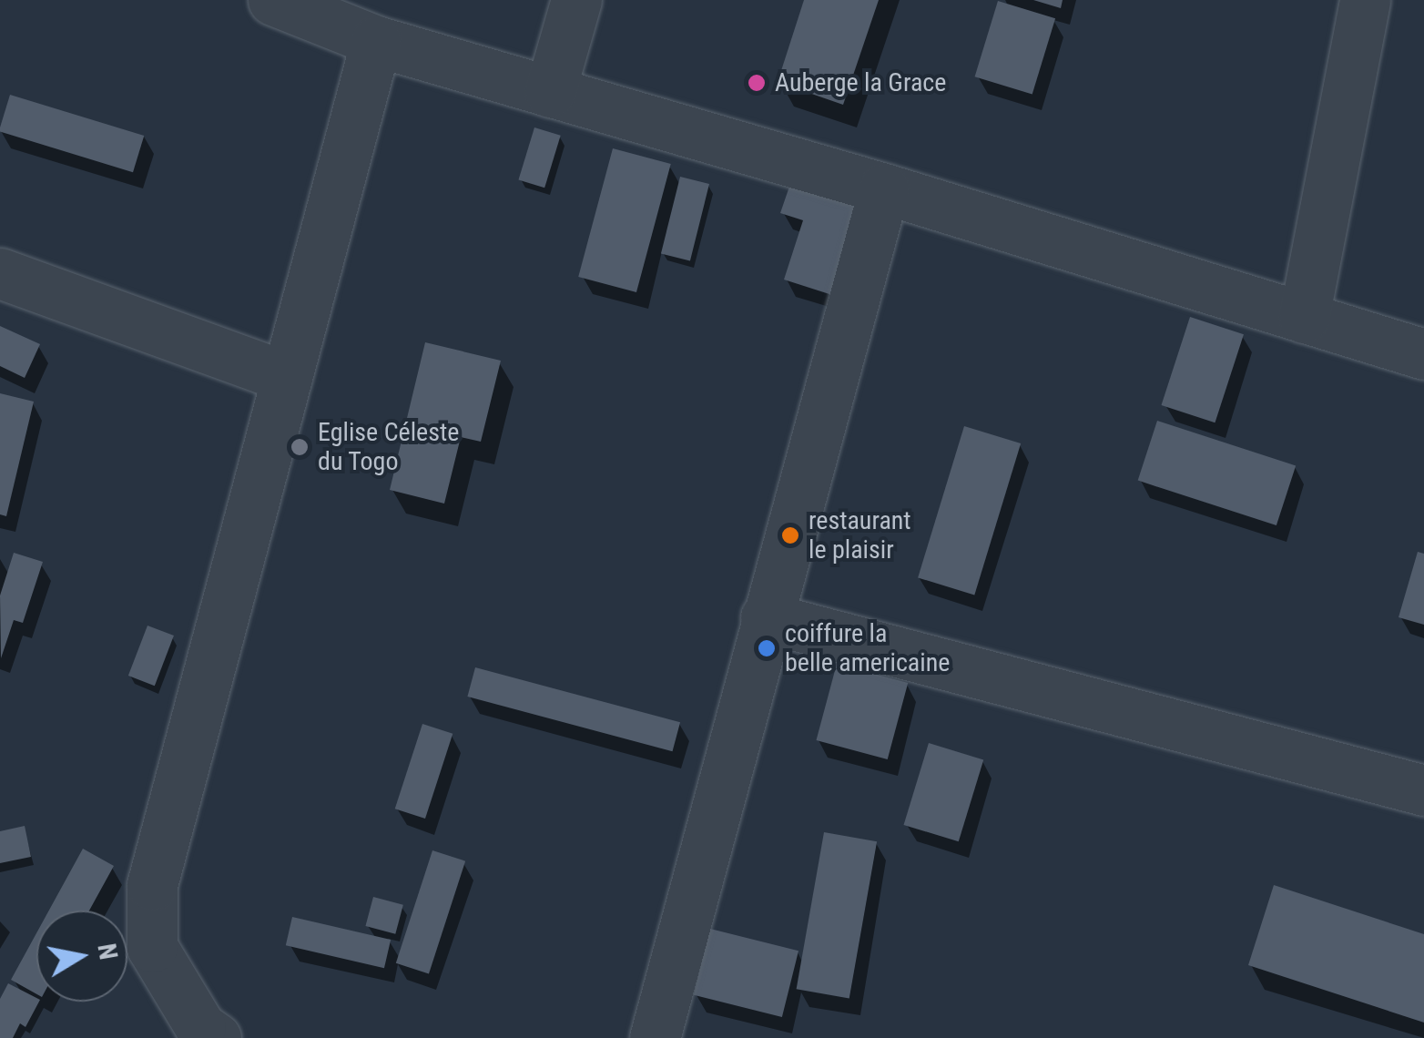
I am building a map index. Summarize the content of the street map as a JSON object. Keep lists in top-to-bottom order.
{
  "places": [
    "Auberge la Grace",
    "Eglise Céleste du Togo",
    "restaurant le plaisir",
    "coiffure la belle americaine"
  ],
  "north": "right"
}
